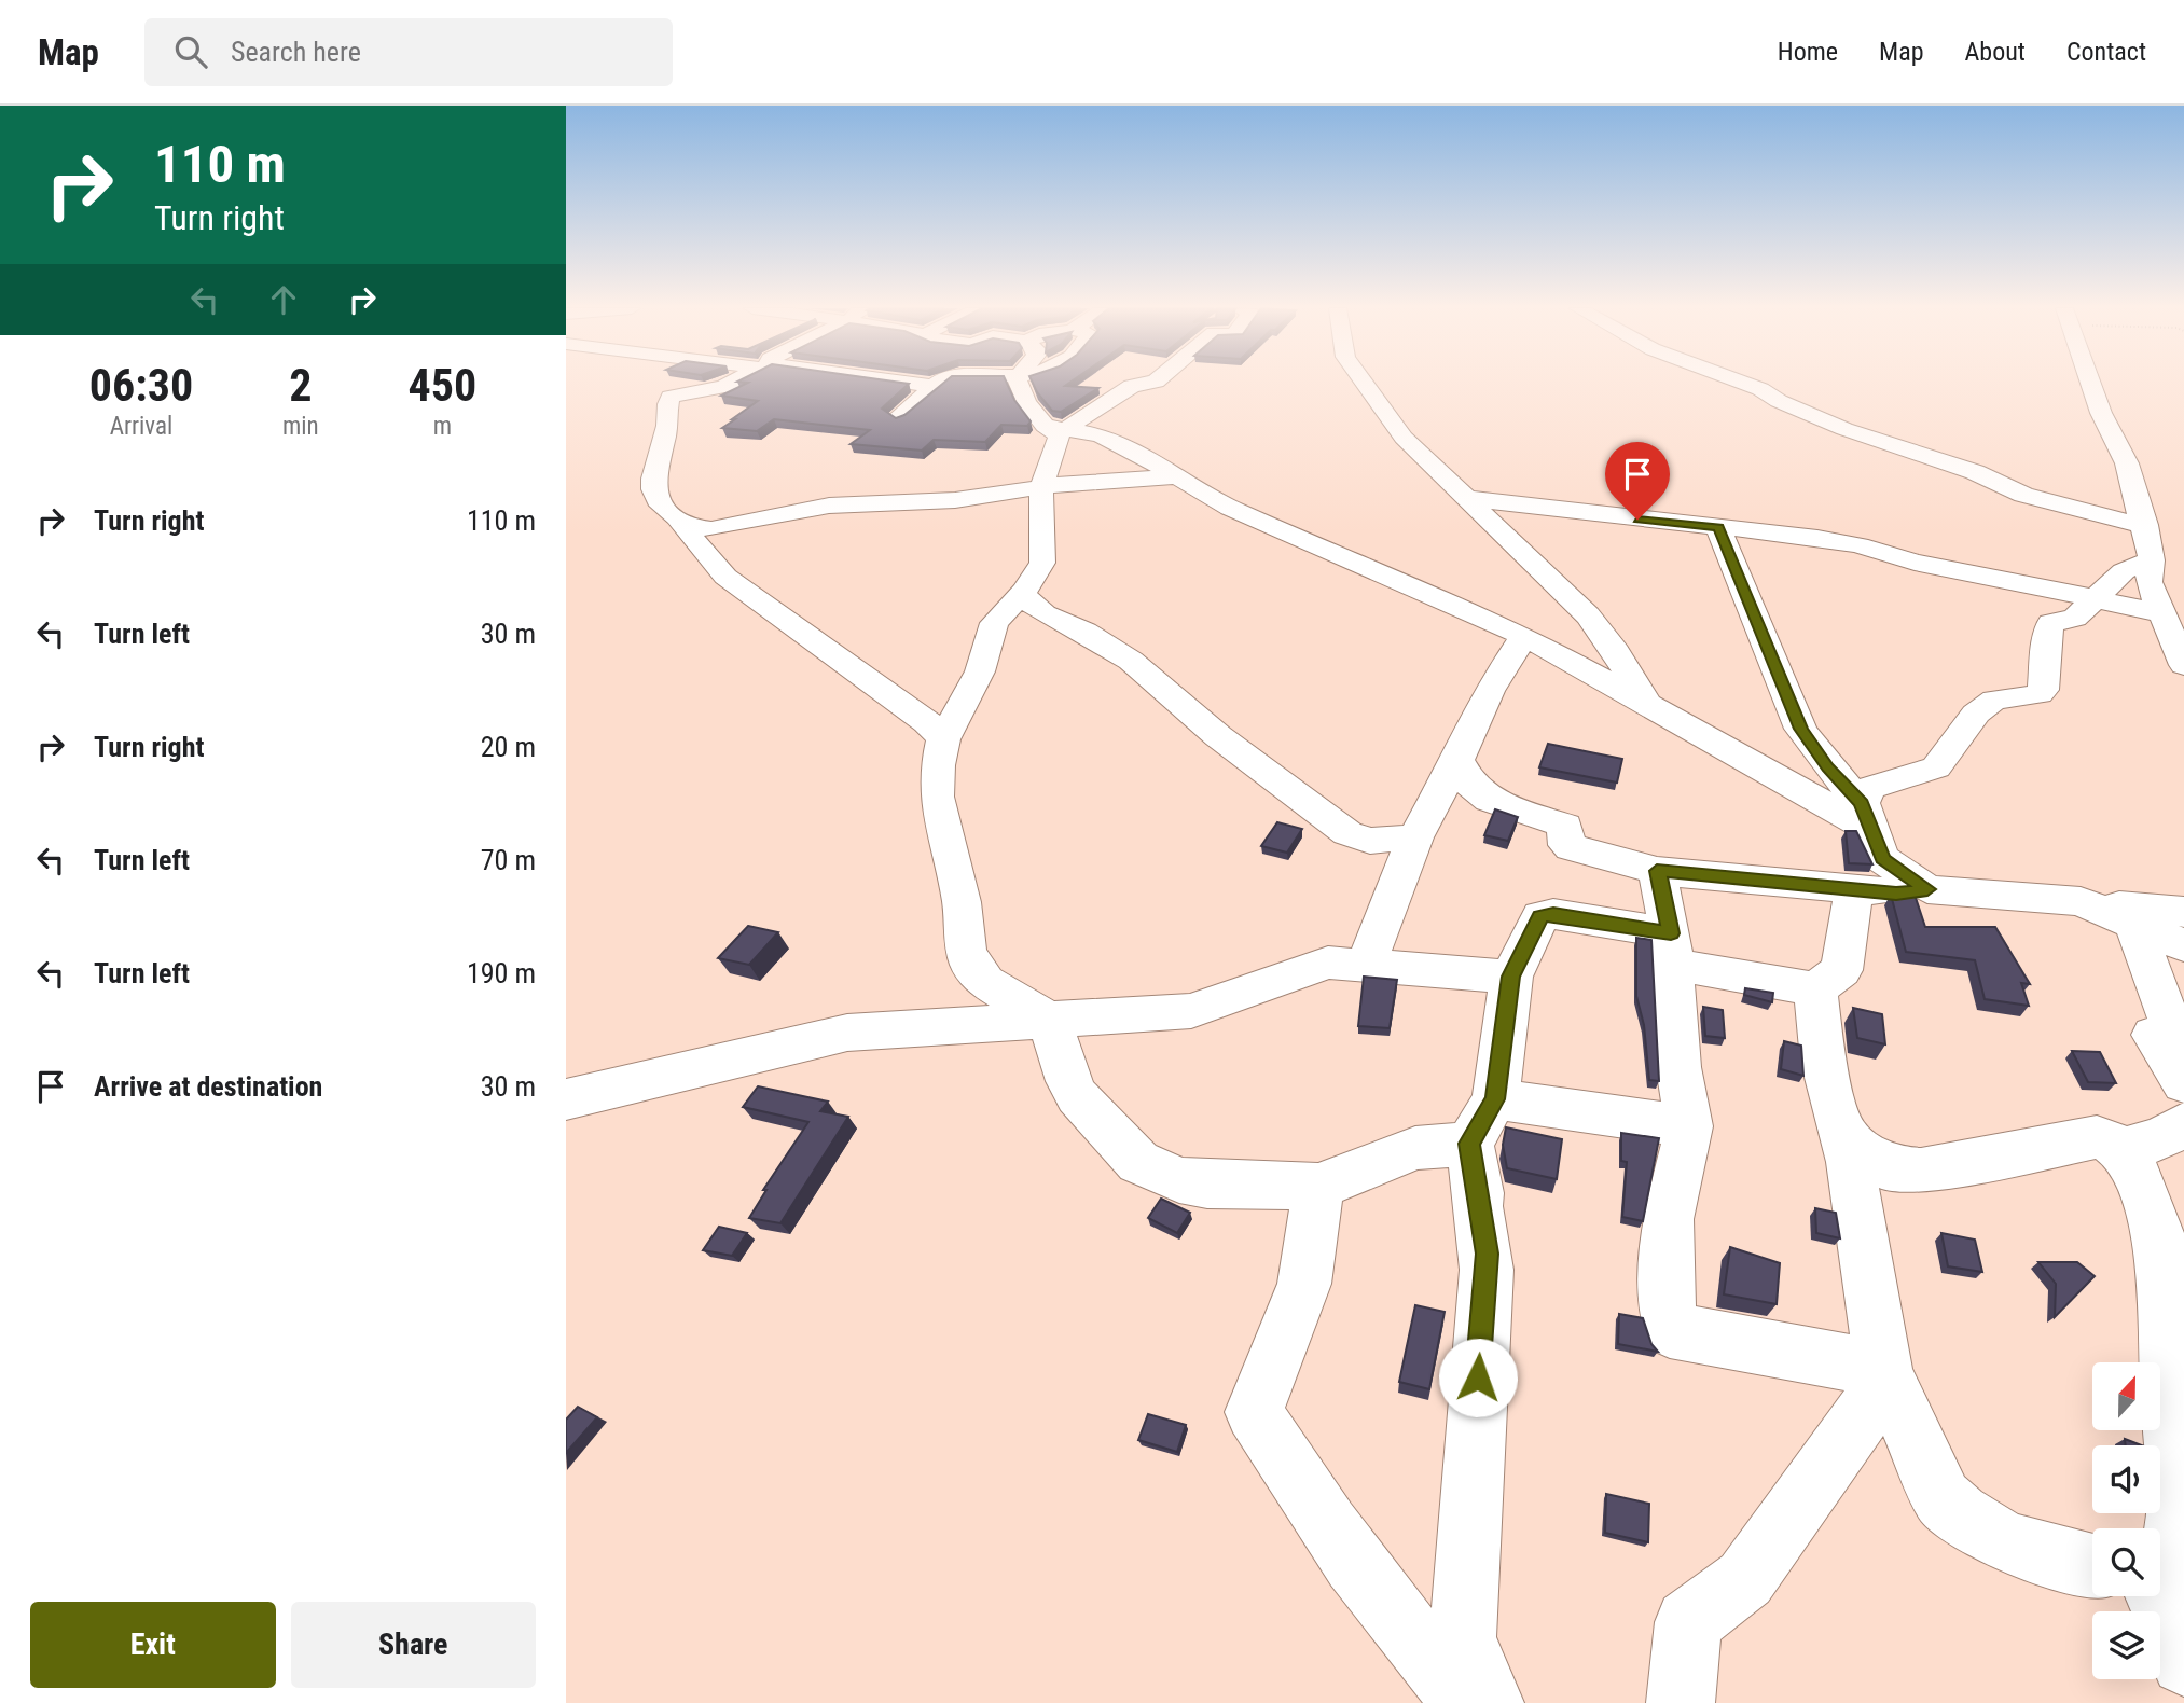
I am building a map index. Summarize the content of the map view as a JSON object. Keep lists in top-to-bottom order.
{
  "north": "top",
  "page": {
    "header": "Map",
    "search": "Search here",
    "nav": [
      "Home",
      "Map",
      "About",
      "Contact"
    ],
    "turn": ["110 m", "Turn right"],
    "eta": [
      "06:30",
      "Arrival",
      "2",
      "min",
      "450",
      "m"
    ],
    "list": [
      {
        "name": "Turn right",
        "value": "110 m"
      },
      {
        "name": "Turn left",
        "value": "30 m"
      },
      {
        "name": "Turn right",
        "value": "20 m"
      },
      {
        "name": "Turn left",
        "value": "70 m"
      },
      {
        "name": "Turn left",
        "value": "190 m"
      },
      {
        "name": "Arrive at destination",
        "value": "30 m"
      }
    ],
    "buttons": ["Exit", "Share"]
  }
}
